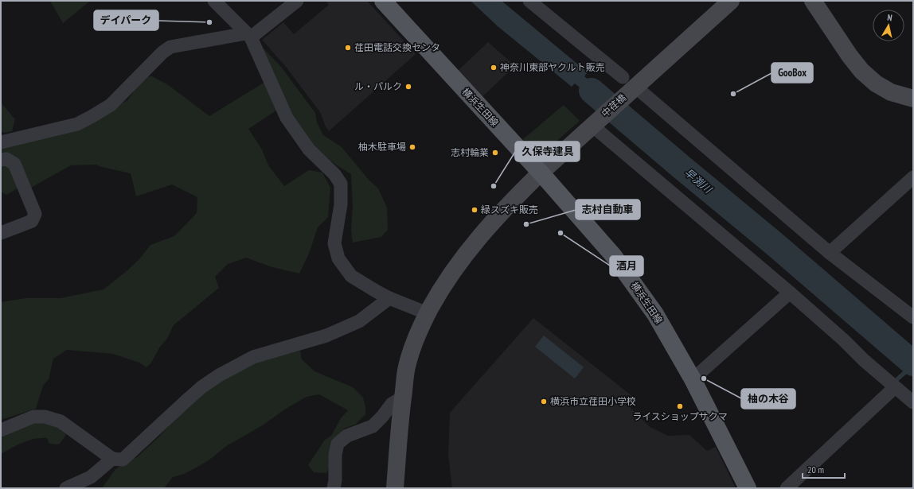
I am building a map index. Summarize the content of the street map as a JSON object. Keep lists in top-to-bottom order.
{
  "streets": {
    "main road": ["横浜生田線"],
    "street": ["中荏橋"]
  },
  "crossings": [
    ["中荏橋", "横浜生田線"]
  ],
  "water": ["早渕川"],
  "places": [
    "デイパーク",
    "荏田電話交換センタ",
    "神奈川東部ヤクルト販売",
    "ル・パルク",
    "GooBox",
    "柚木駐車場",
    "志村輪業",
    "久保寺建具",
    "緑スズキ販売",
    "志村自動車",
    "酒月",
    "柚の木谷",
    "横浜市立荏田小学校",
    "ライスショップサクマ"
  ],
  "scale_bar": "20 m",
  "north": "top"
}
